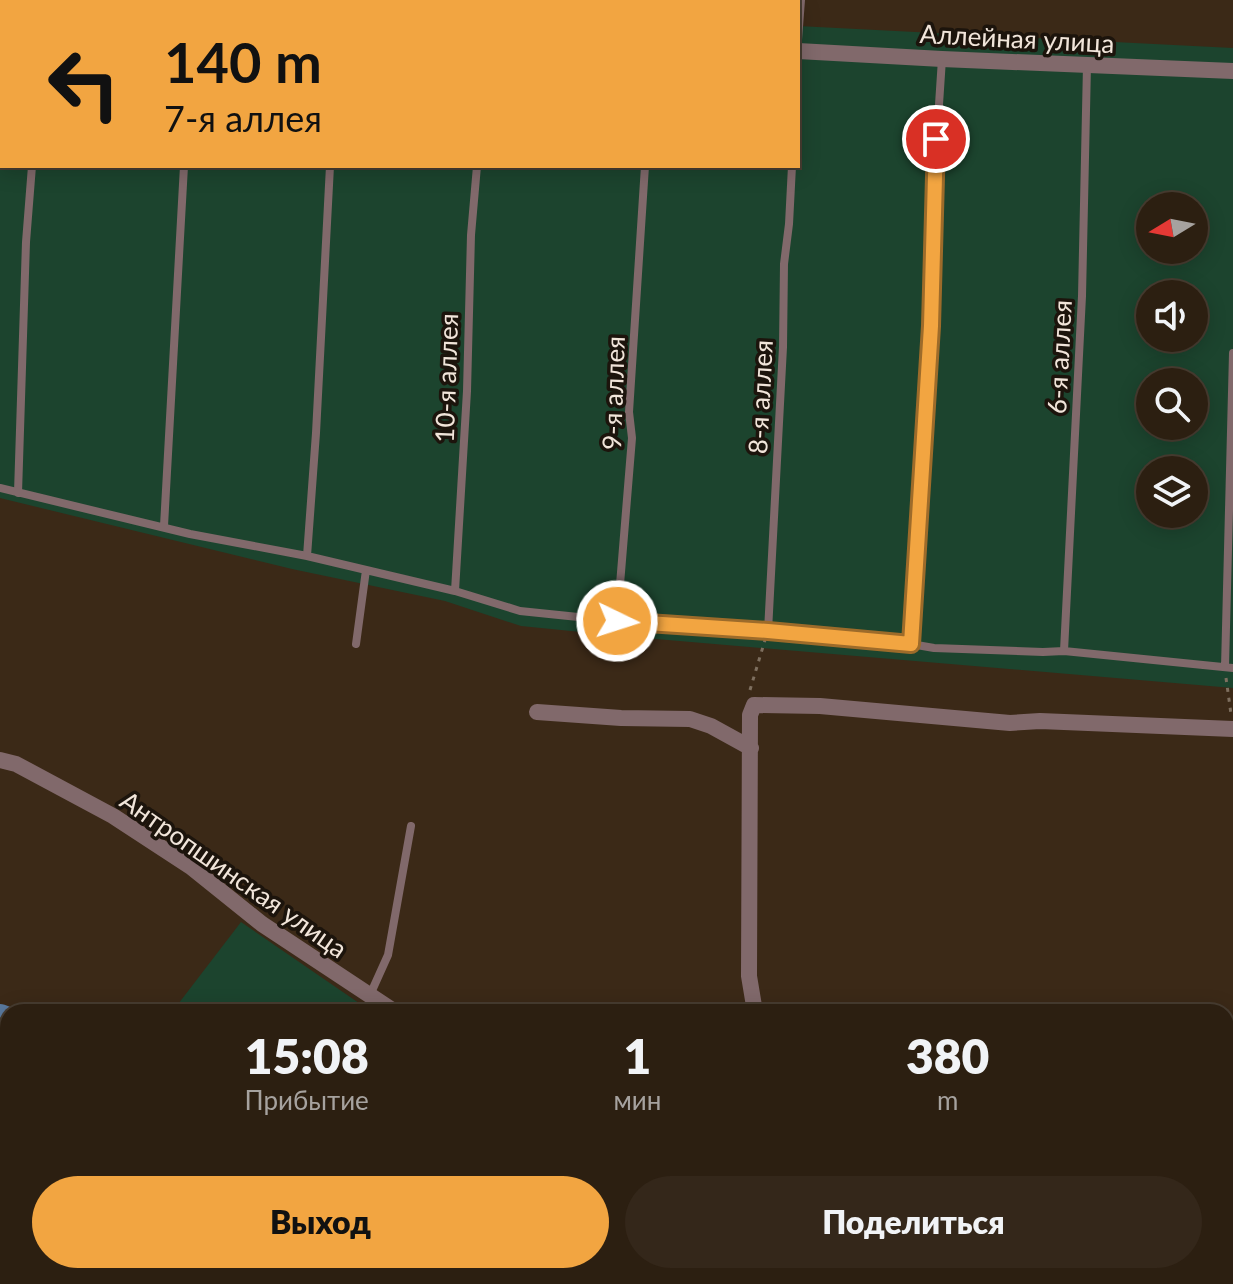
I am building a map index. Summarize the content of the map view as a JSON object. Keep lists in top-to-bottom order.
{
  "streets": {
    "street": ["Аллейная улица", "Антропшинская улица"],
    "lane": [
      "6-я аллея",
      "10-я аллея",
      "9-я аллея",
      "8-я аллея"
    ]
  },
  "crossings": [
    ["Аллейная улица", "6-я аллея"]
  ],
  "north": "left",
  "page": {
    "turn": ["140 m", "7-я аллея"],
    "eta": [
      "15:08",
      "Прибытие",
      "1",
      "мин",
      "380",
      "m"
    ],
    "buttons": ["Выход", "Поделиться"]
  }
}
